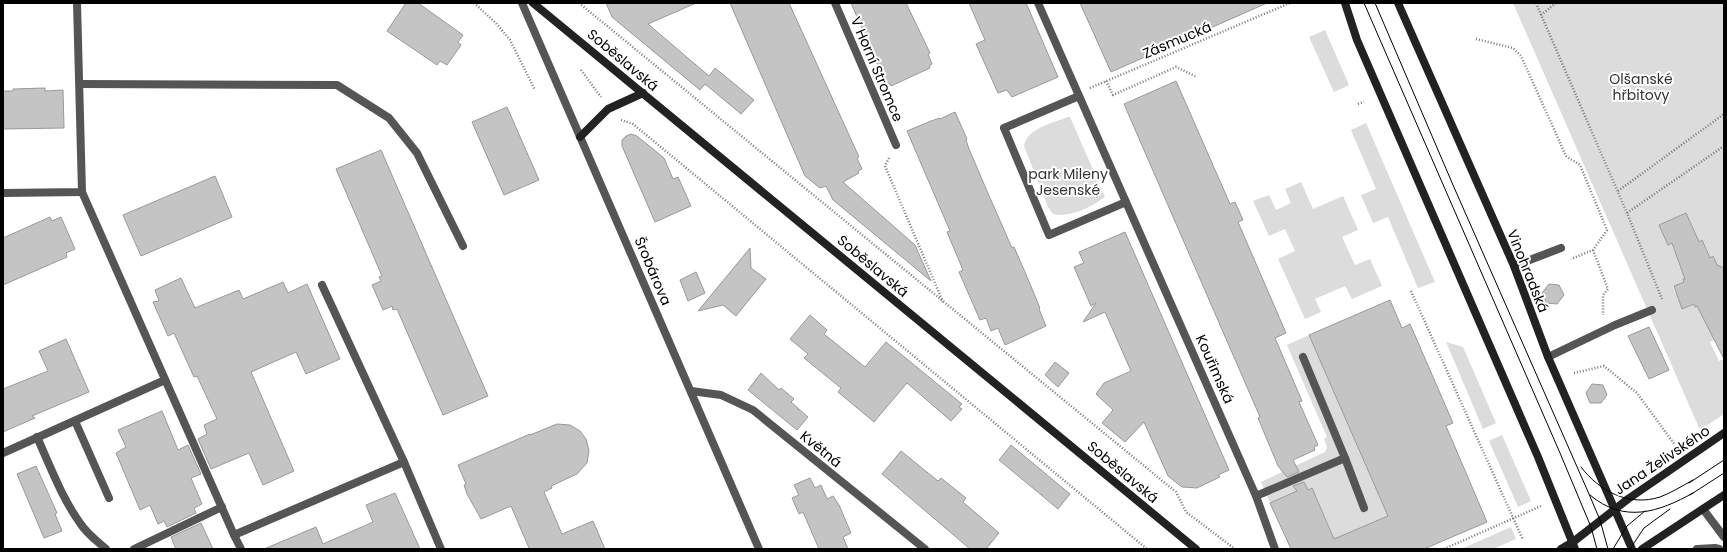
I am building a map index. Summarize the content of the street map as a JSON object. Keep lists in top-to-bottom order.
{
  "streets": {
    "main road": ["Soběslavská", "Vinohradská", "Jana Želivského"],
    "street": [
      "V Horní Stromce",
      "Šrobárova",
      "Kouřimská",
      "Květná"
    ],
    "path": ["Zásmucká"]
  },
  "crossings": [
    ["Zásmucká", "Kouřimská"],
    ["Šrobárova", "Květná"],
    ["Vinohradská", "Jana Želivského"]
  ],
  "parks": ["Olšanské hřbitovy", "park Mileny Jesenské"]
}
